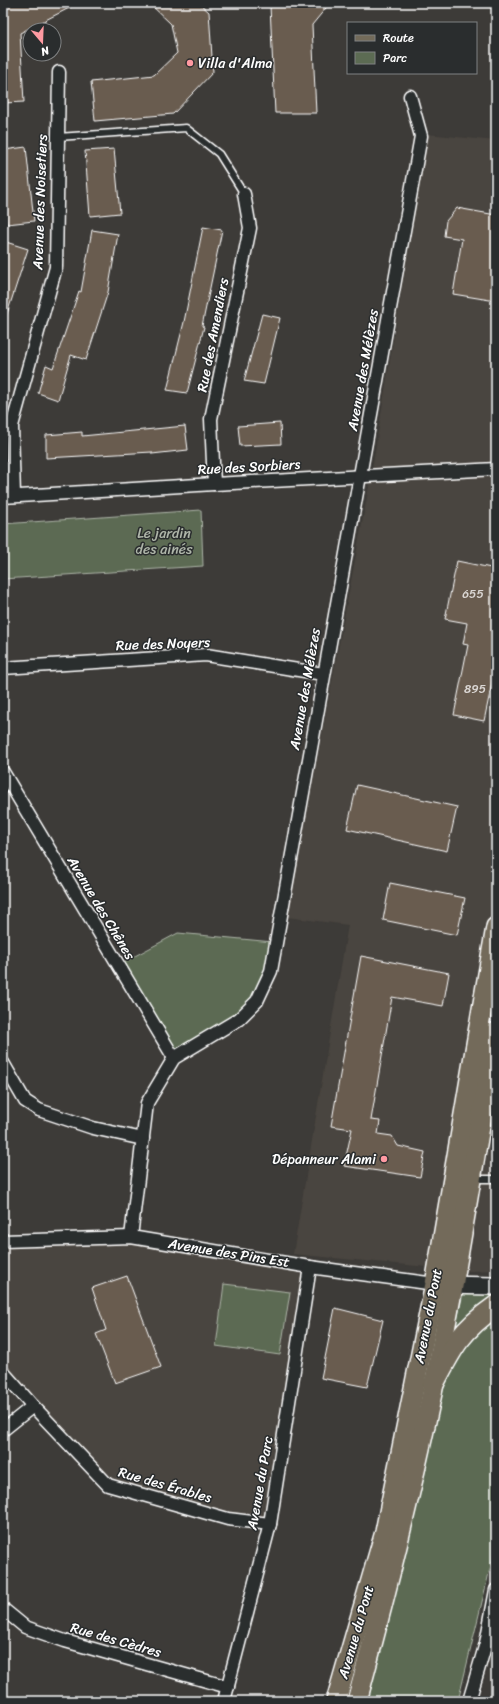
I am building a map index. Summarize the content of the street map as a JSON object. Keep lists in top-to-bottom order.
{
  "streets": {
    "main road": ["Avenue des Pins Est", "Avenue du Pont"],
    "street": [
      "Avenue des Noisetiers",
      "Rue des Amendiers",
      "Avenue des Mélèzes",
      "Rue des Sorbiers",
      "Rue des Noyers",
      "Avenue des Chênes",
      "Avenue du Parc",
      "Rue des Érables",
      "Rue des Cèdres"
    ]
  },
  "crossings": [
    ["Avenue des Noisetiers", "Rue des Sorbiers"],
    ["Rue des Amendiers", "Rue des Sorbiers"],
    ["Avenue des Mélèzes", "Rue des Sorbiers"],
    ["Avenue des Mélèzes", "Rue des Noyers"],
    ["Avenue des Mélèzes", "Avenue des Chênes"],
    ["Avenue des Mélèzes", "Avenue des Pins Est"],
    ["Avenue des Pins Est", "Avenue du Pont"],
    ["Avenue des Pins Est", "Avenue du Parc"],
    ["Avenue du Parc", "Rue des Érables"],
    ["Avenue du Parc", "Rue des Cèdres"]
  ],
  "parks": ["Le jardin des ainés"],
  "places": ["Villa d'Alma", "Dépanneur Alami"],
  "house_numbers": ["655", "895"],
  "legend": ["Route", "Parc"],
  "north": "bottom"
}
